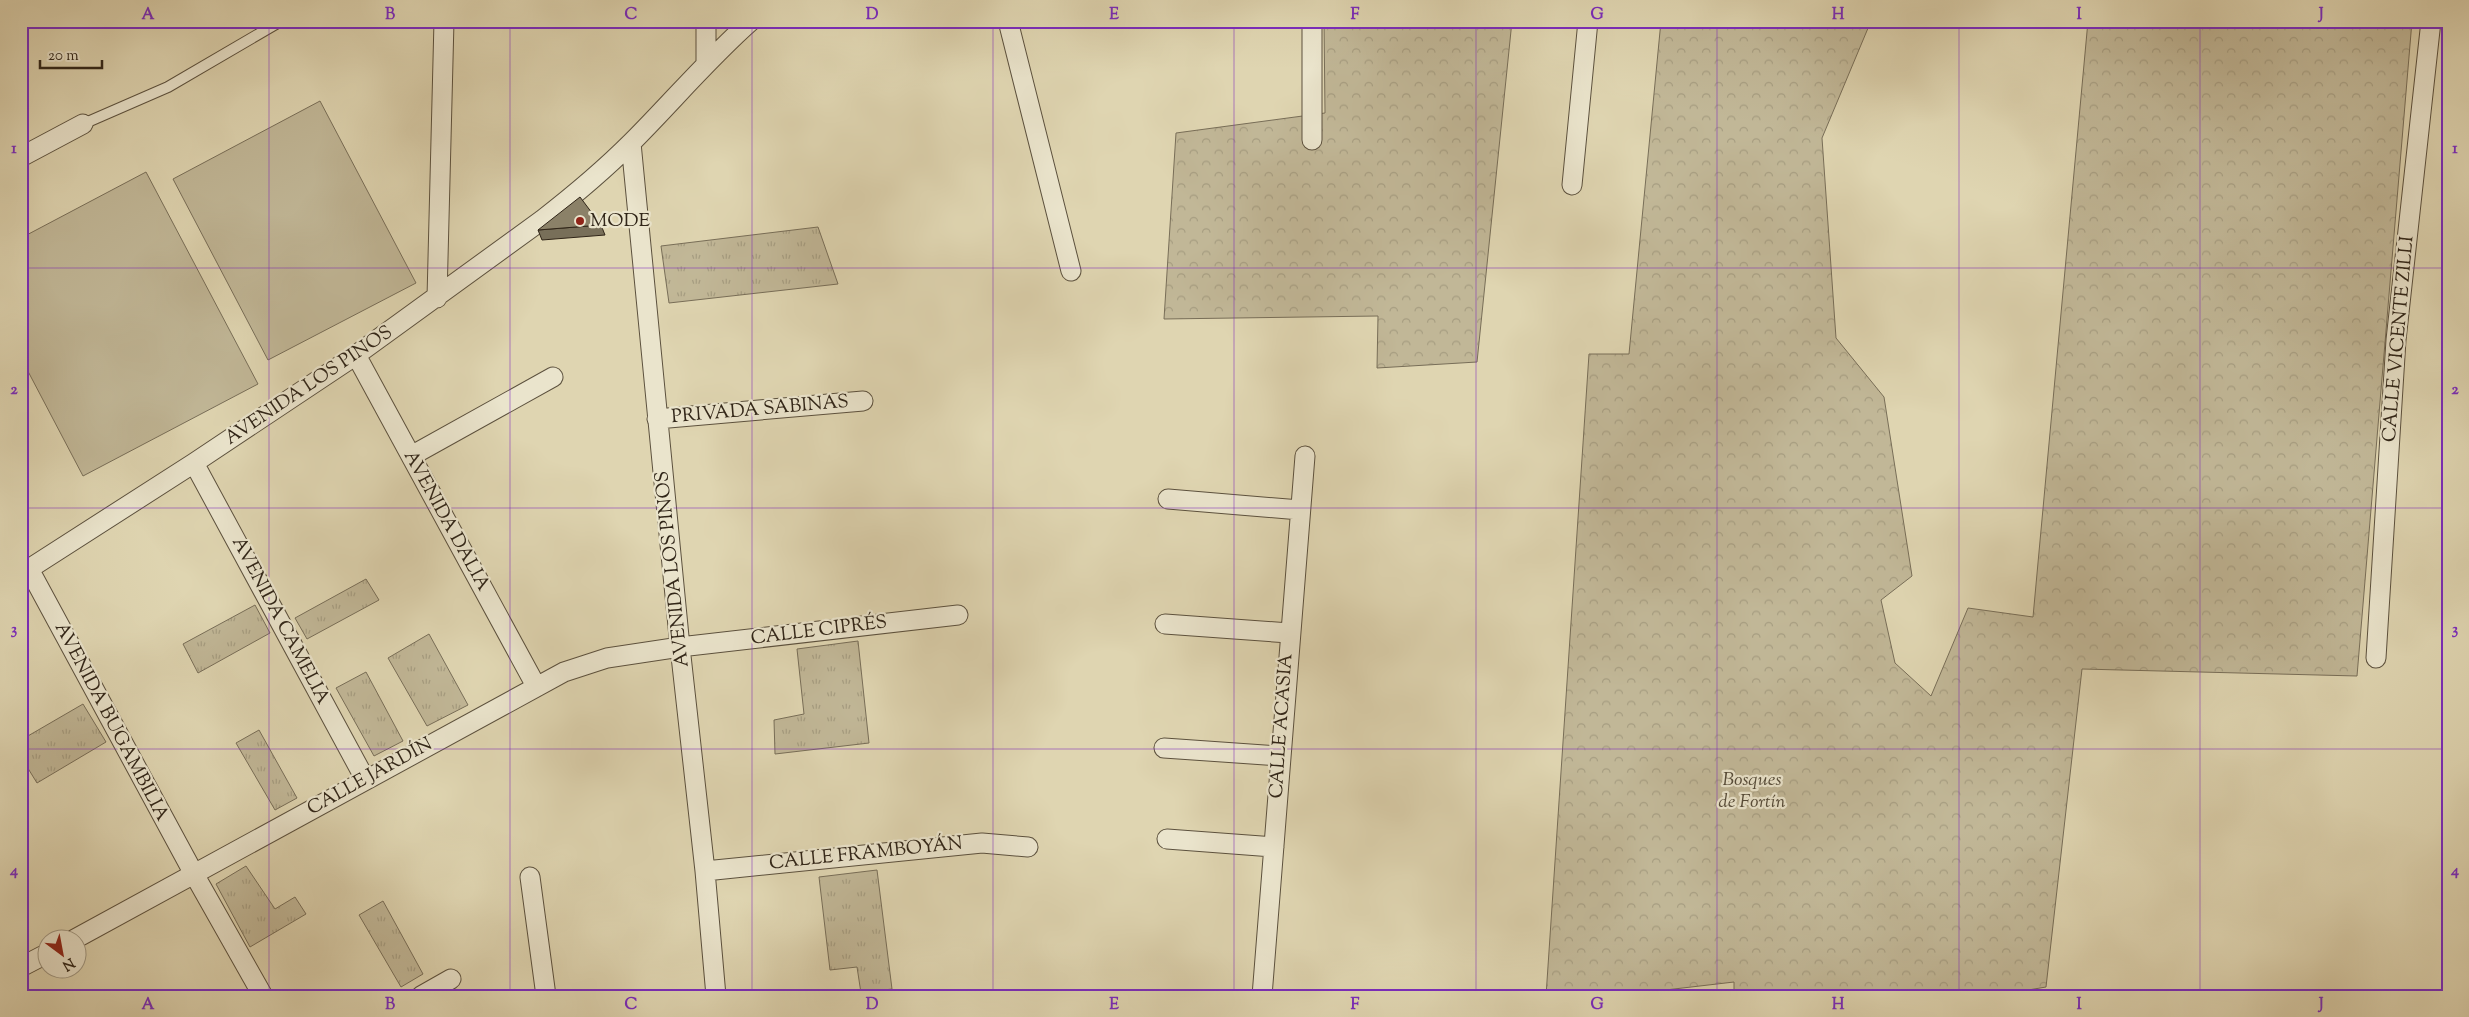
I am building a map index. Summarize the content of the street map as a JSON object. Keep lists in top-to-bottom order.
{
  "streets": {
    "street": [
      "CALLE VICENTE ZILLI",
      "AVENIDA LOS PINOS",
      "PRIVADA SABINAS",
      "AVENIDA DALIA",
      "AVENIDA CAMELIA",
      "CALLE CIPRÉS",
      "AVENIDA BUGAMBILIA",
      "CALLE ACASIA",
      "CALLE JARDÍN",
      "CALLE FRAMBOYÁN"
    ]
  },
  "crossings": [
    ["AVENIDA LOS PINOS", "PRIVADA SABINAS"],
    ["AVENIDA LOS PINOS", "AVENIDA DALIA"],
    ["AVENIDA LOS PINOS", "AVENIDA CAMELIA"],
    ["AVENIDA LOS PINOS", "CALLE CIPRÉS"],
    ["AVENIDA LOS PINOS", "AVENIDA BUGAMBILIA"],
    ["AVENIDA LOS PINOS", "CALLE JARDÍN"],
    ["AVENIDA LOS PINOS", "CALLE FRAMBOYÁN"],
    ["AVENIDA DALIA", "CALLE JARDÍN"],
    ["AVENIDA CAMELIA", "CALLE JARDÍN"],
    ["CALLE CIPRÉS", "CALLE JARDÍN"],
    ["AVENIDA BUGAMBILIA", "CALLE JARDÍN"]
  ],
  "parks": ["Bosques de Fortín"],
  "places": ["MODE"],
  "scale_bar": "20 m",
  "north": "bottom right",
  "grid": {
    "columns": [
      "A",
      "B",
      "C",
      "D",
      "E",
      "F",
      "G",
      "H",
      "I",
      "J"
    ],
    "rows": [
      "1",
      "2",
      "3",
      "4"
    ]
  }
}
